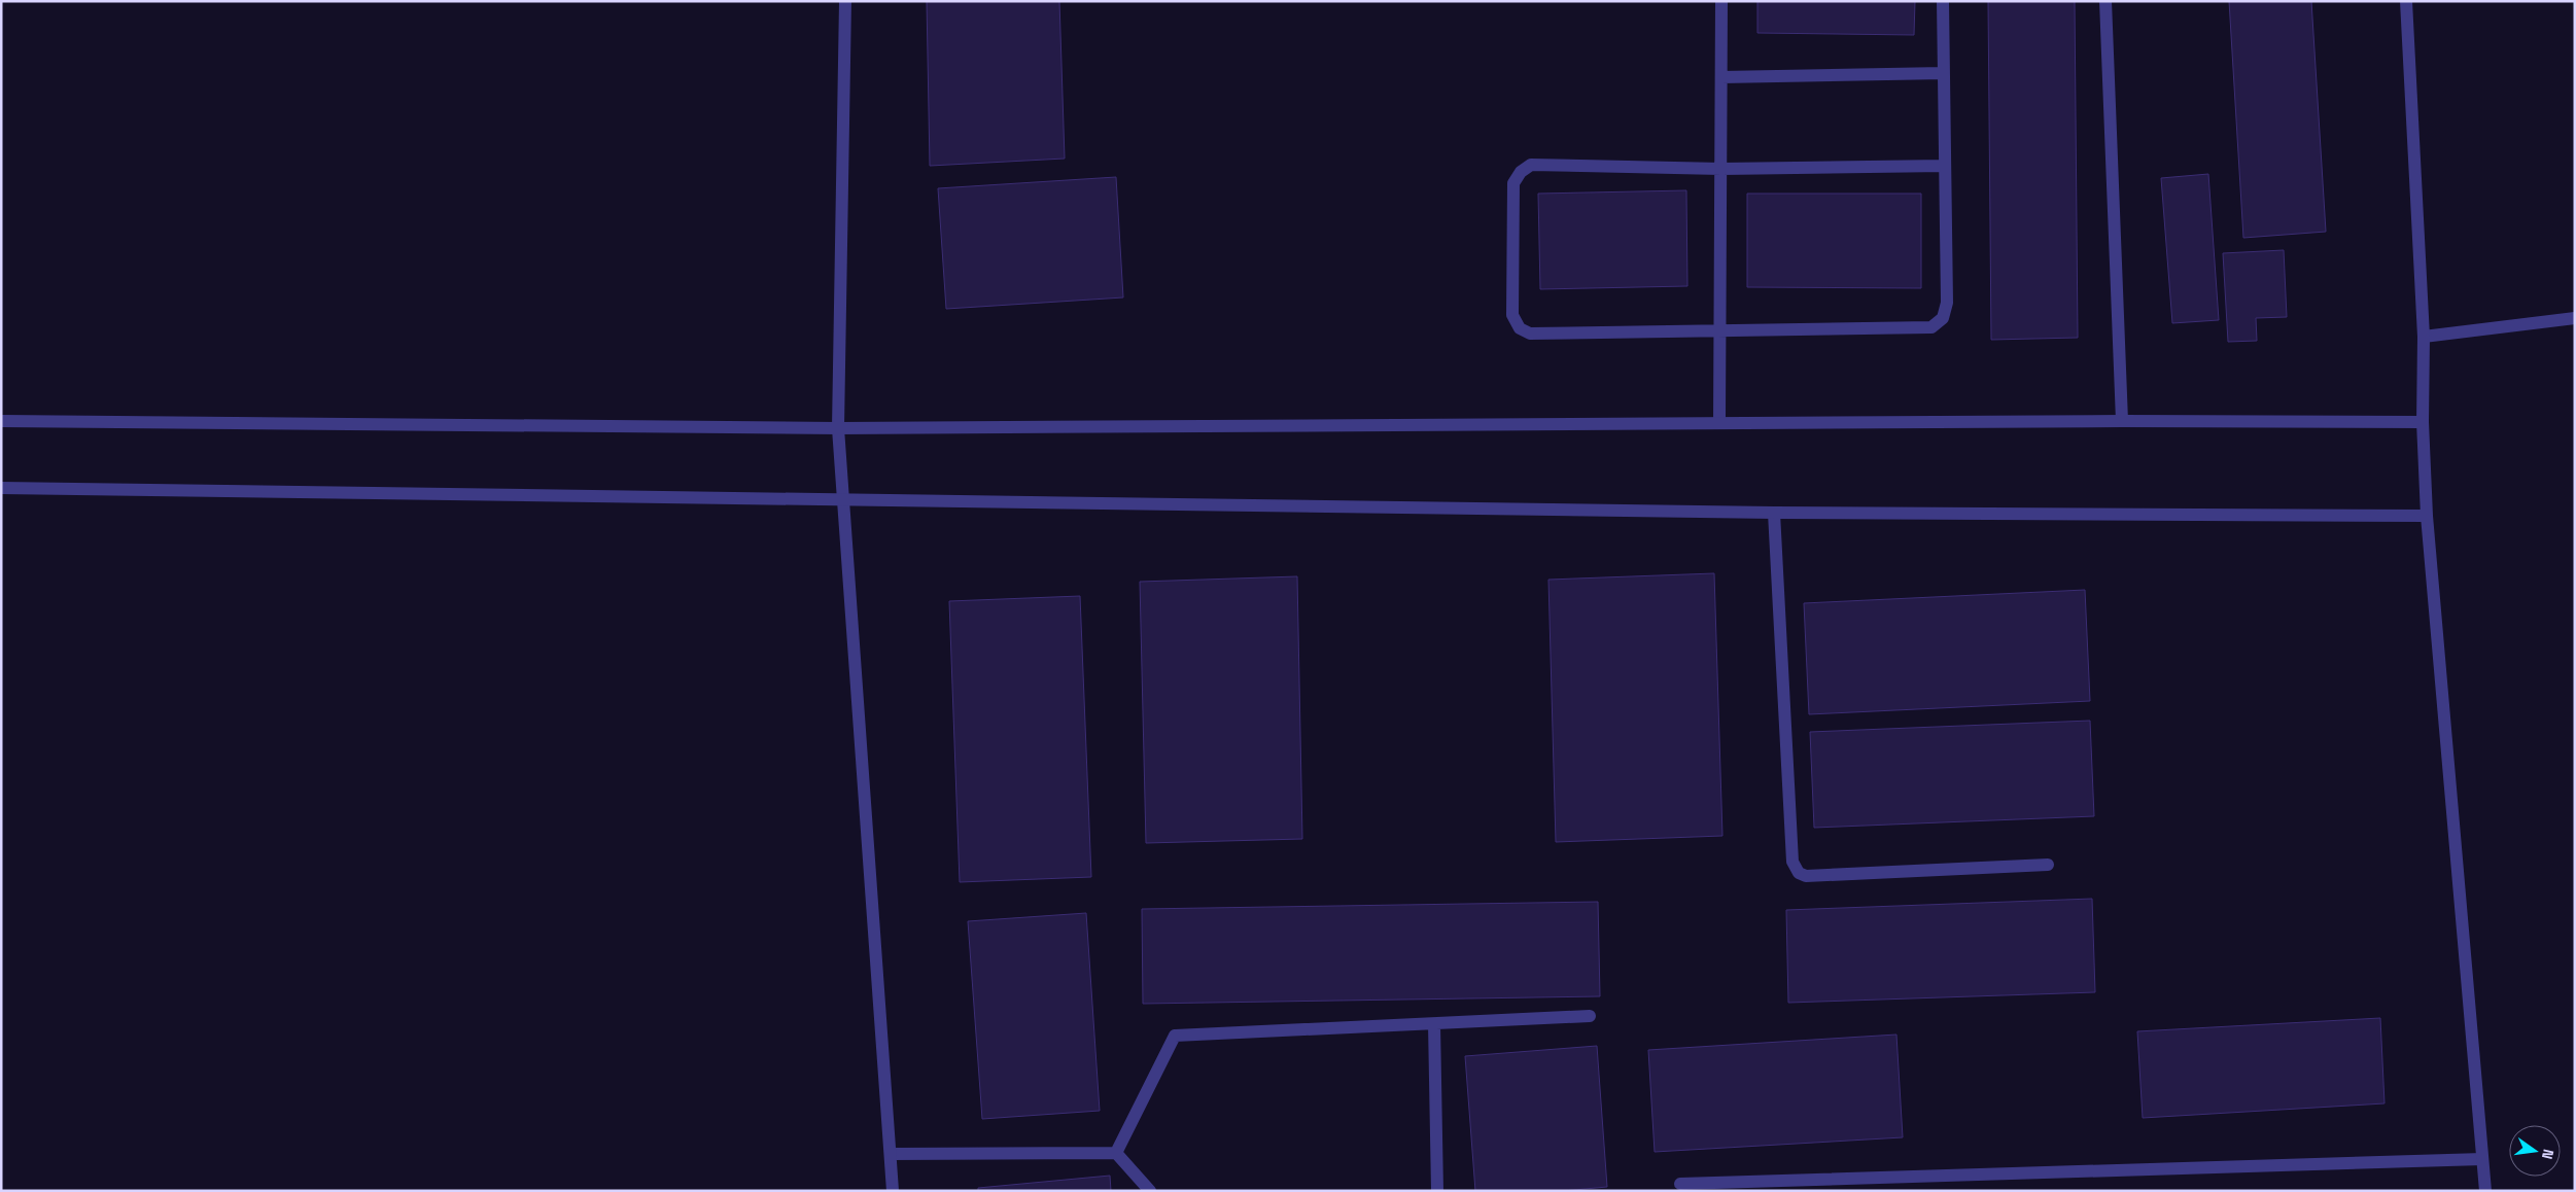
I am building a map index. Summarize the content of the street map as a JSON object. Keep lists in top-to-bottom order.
{
  "north": "right"
}
